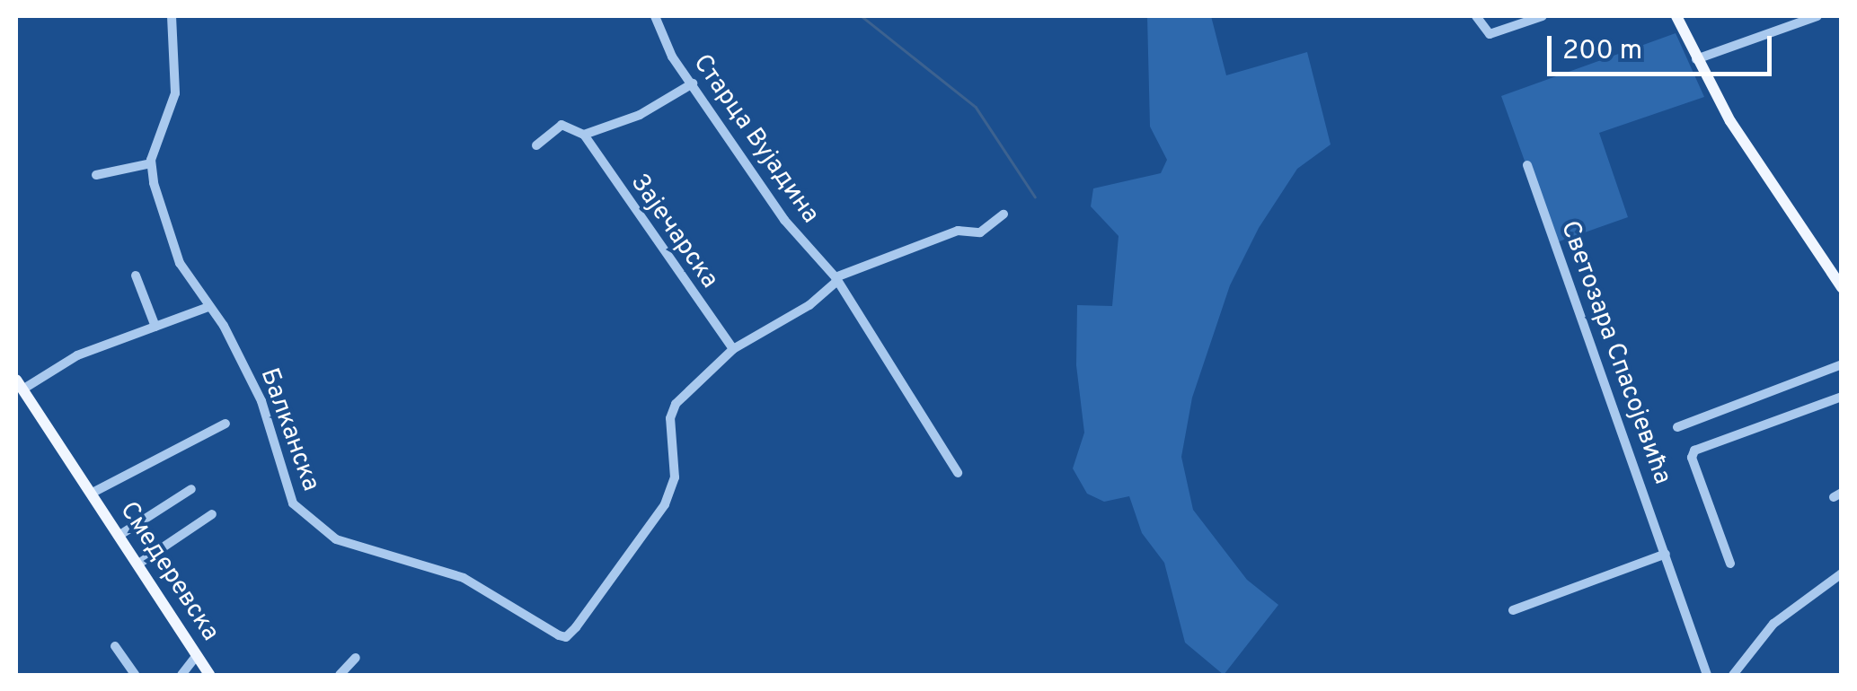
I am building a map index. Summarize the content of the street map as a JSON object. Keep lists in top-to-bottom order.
{
  "streets": {
    "main road": ["Смедеревска"],
    "street": [
      "Старца Вујадина",
      "Зајечарска",
      "Светозара Спасојевића",
      "Балканска"
    ]
  },
  "crossings": [
    ["Зајечарска", "Балканска"]
  ],
  "scale_bar": "200 m"
}
